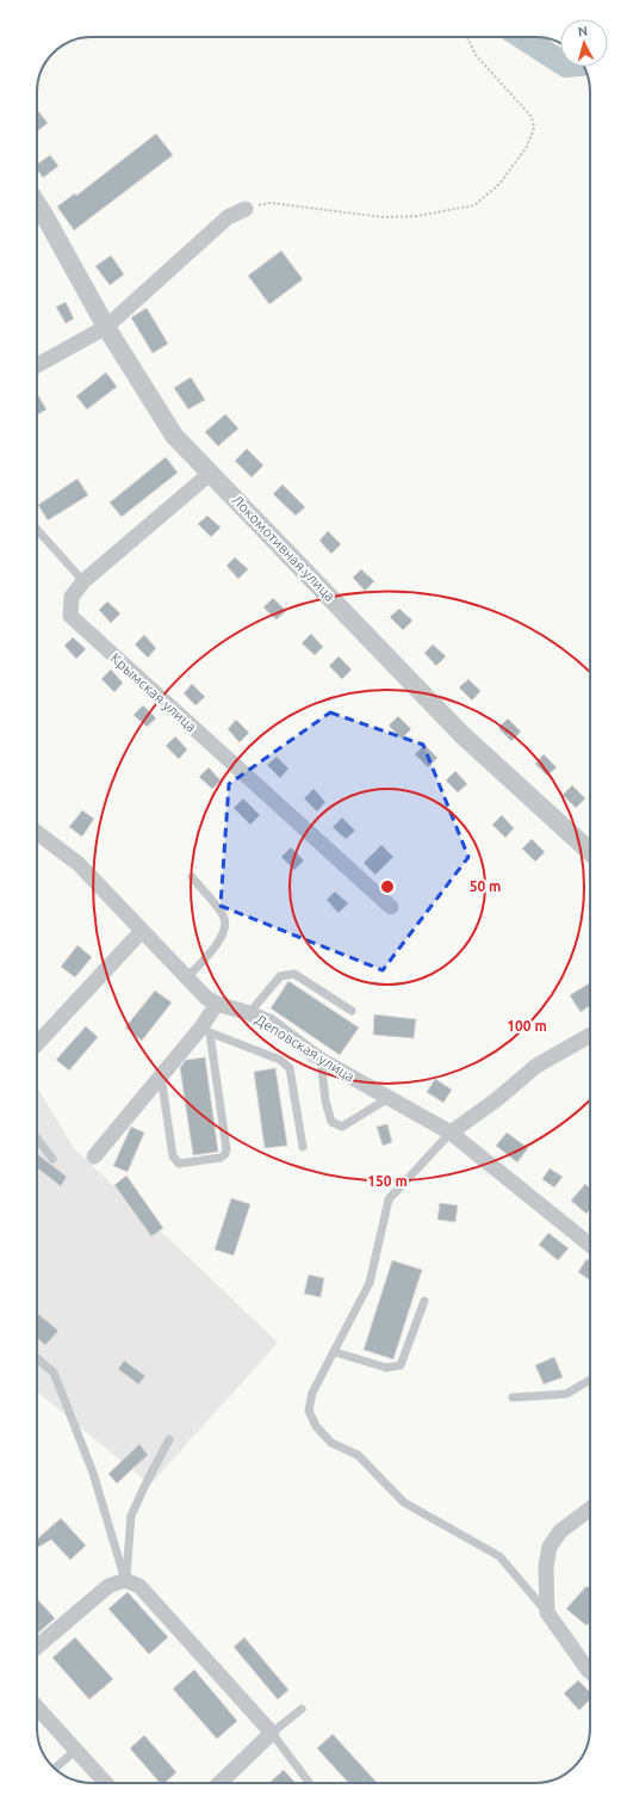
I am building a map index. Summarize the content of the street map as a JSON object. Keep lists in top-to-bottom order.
{
  "streets": {
    "street": ["Локомотивная улица", "Крымская улица", "Деповская улица"]
  },
  "crossings": [
    ["Локомотивная улица", "Крымская улица"]
  ],
  "north": "top",
  "rings": ["50 m", "100 m", "150 m"]
}
